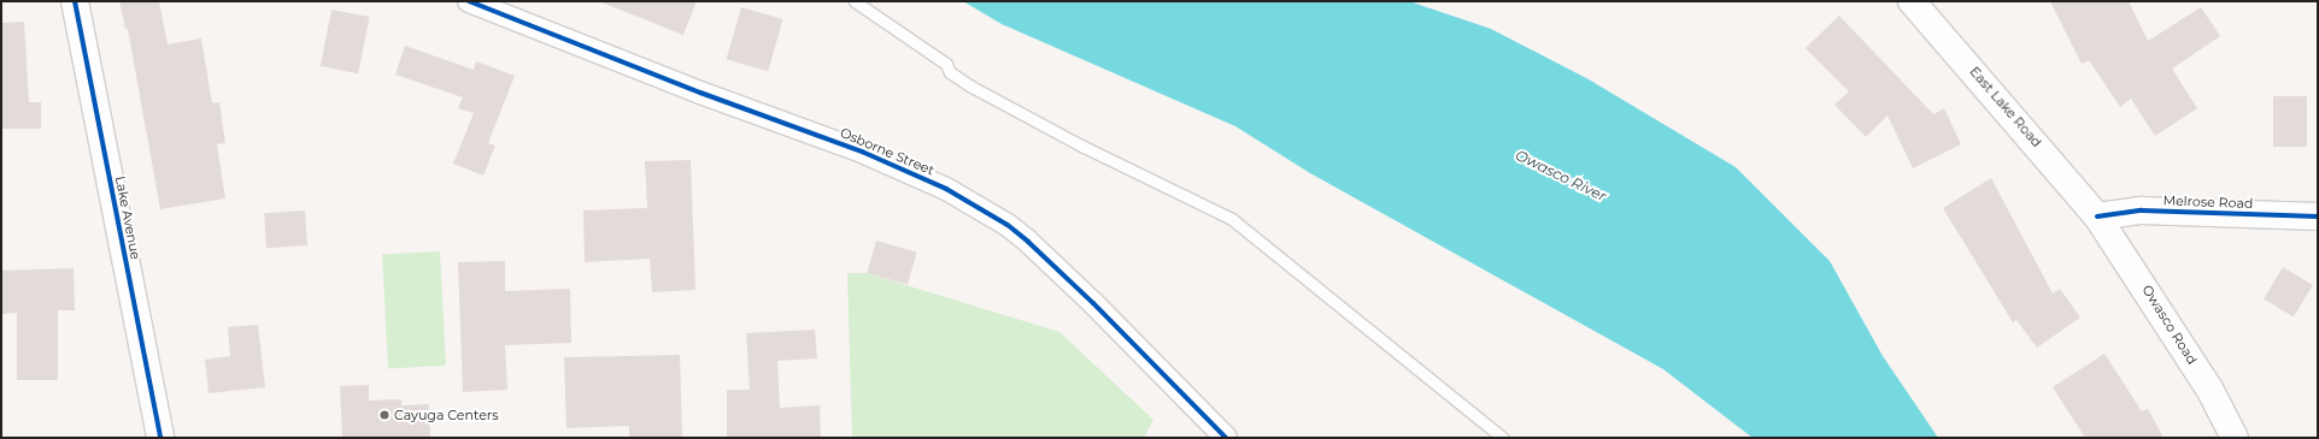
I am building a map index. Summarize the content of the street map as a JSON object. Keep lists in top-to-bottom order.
{
  "streets": {
    "street": [
      "East Lake Road",
      "Osborne Street",
      "Melrose Road",
      "Lake Avenue",
      "Owasco Road"
    ]
  },
  "crossings": [
    ["East Lake Road", "Melrose Road"],
    ["East Lake Road", "Owasco Road"],
    ["Melrose Road", "Owasco Road"]
  ],
  "water": ["Owasco River"],
  "places": ["Cayuga Centers"]
}
